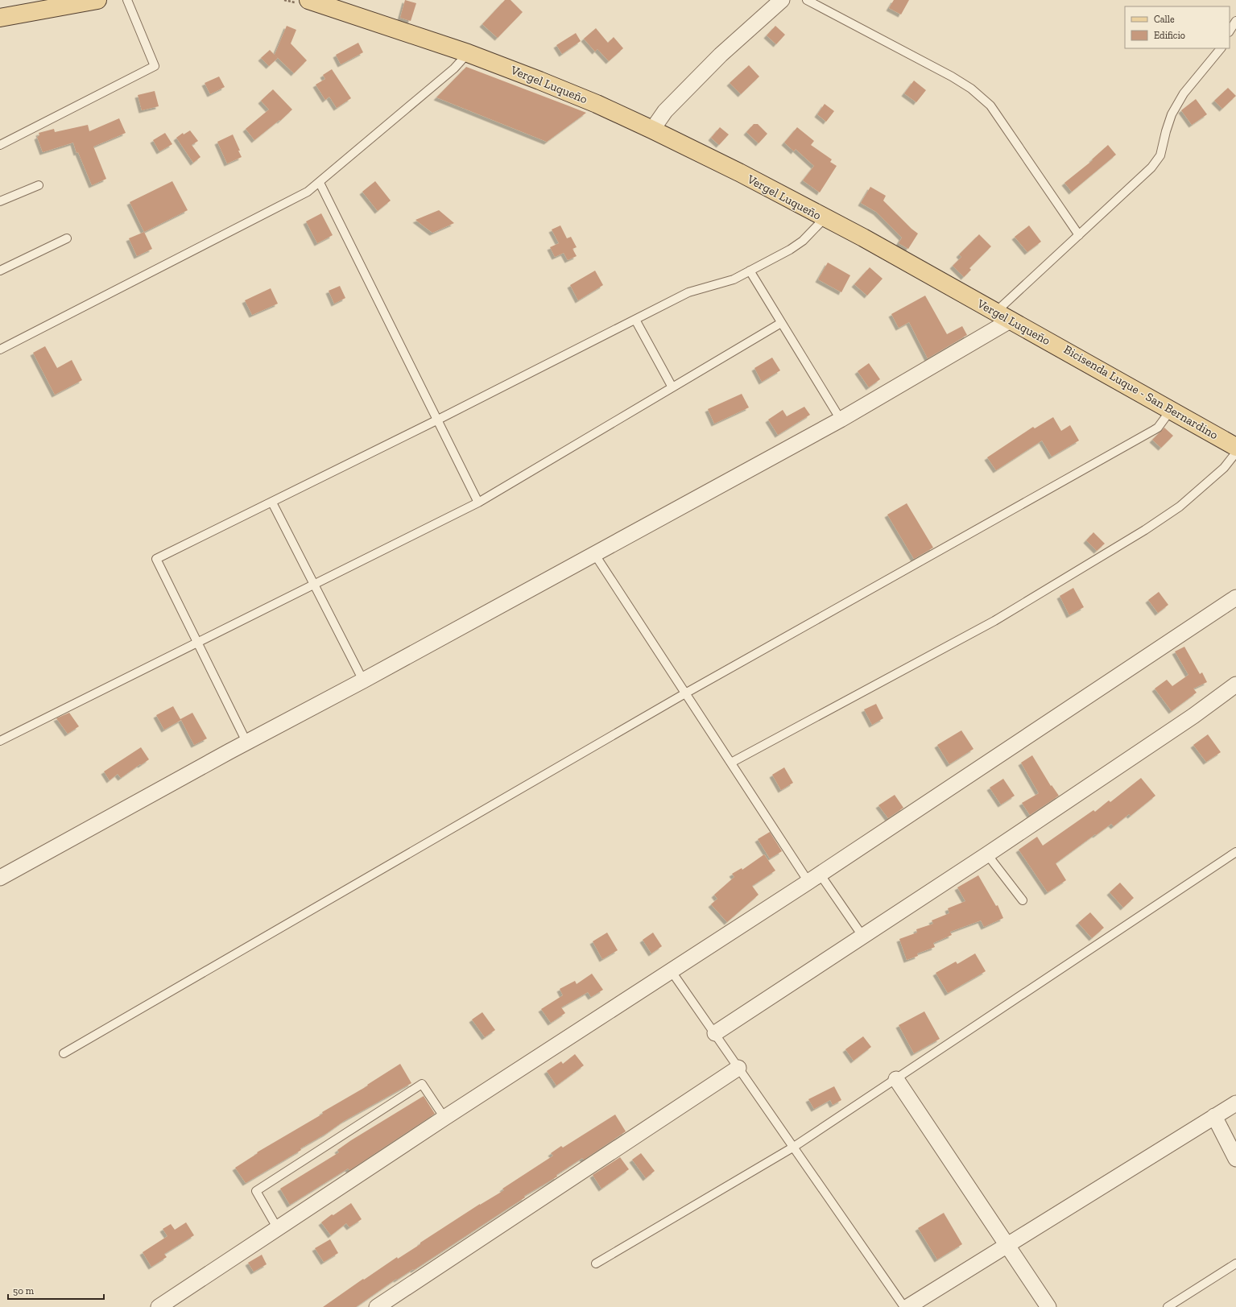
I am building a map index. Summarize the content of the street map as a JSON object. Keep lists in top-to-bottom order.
{
  "streets": {
    "main road": ["Vergel Luqueño"]
  },
  "legend": ["Calle", "Edificio"],
  "scale_bar": "50 m"
}
